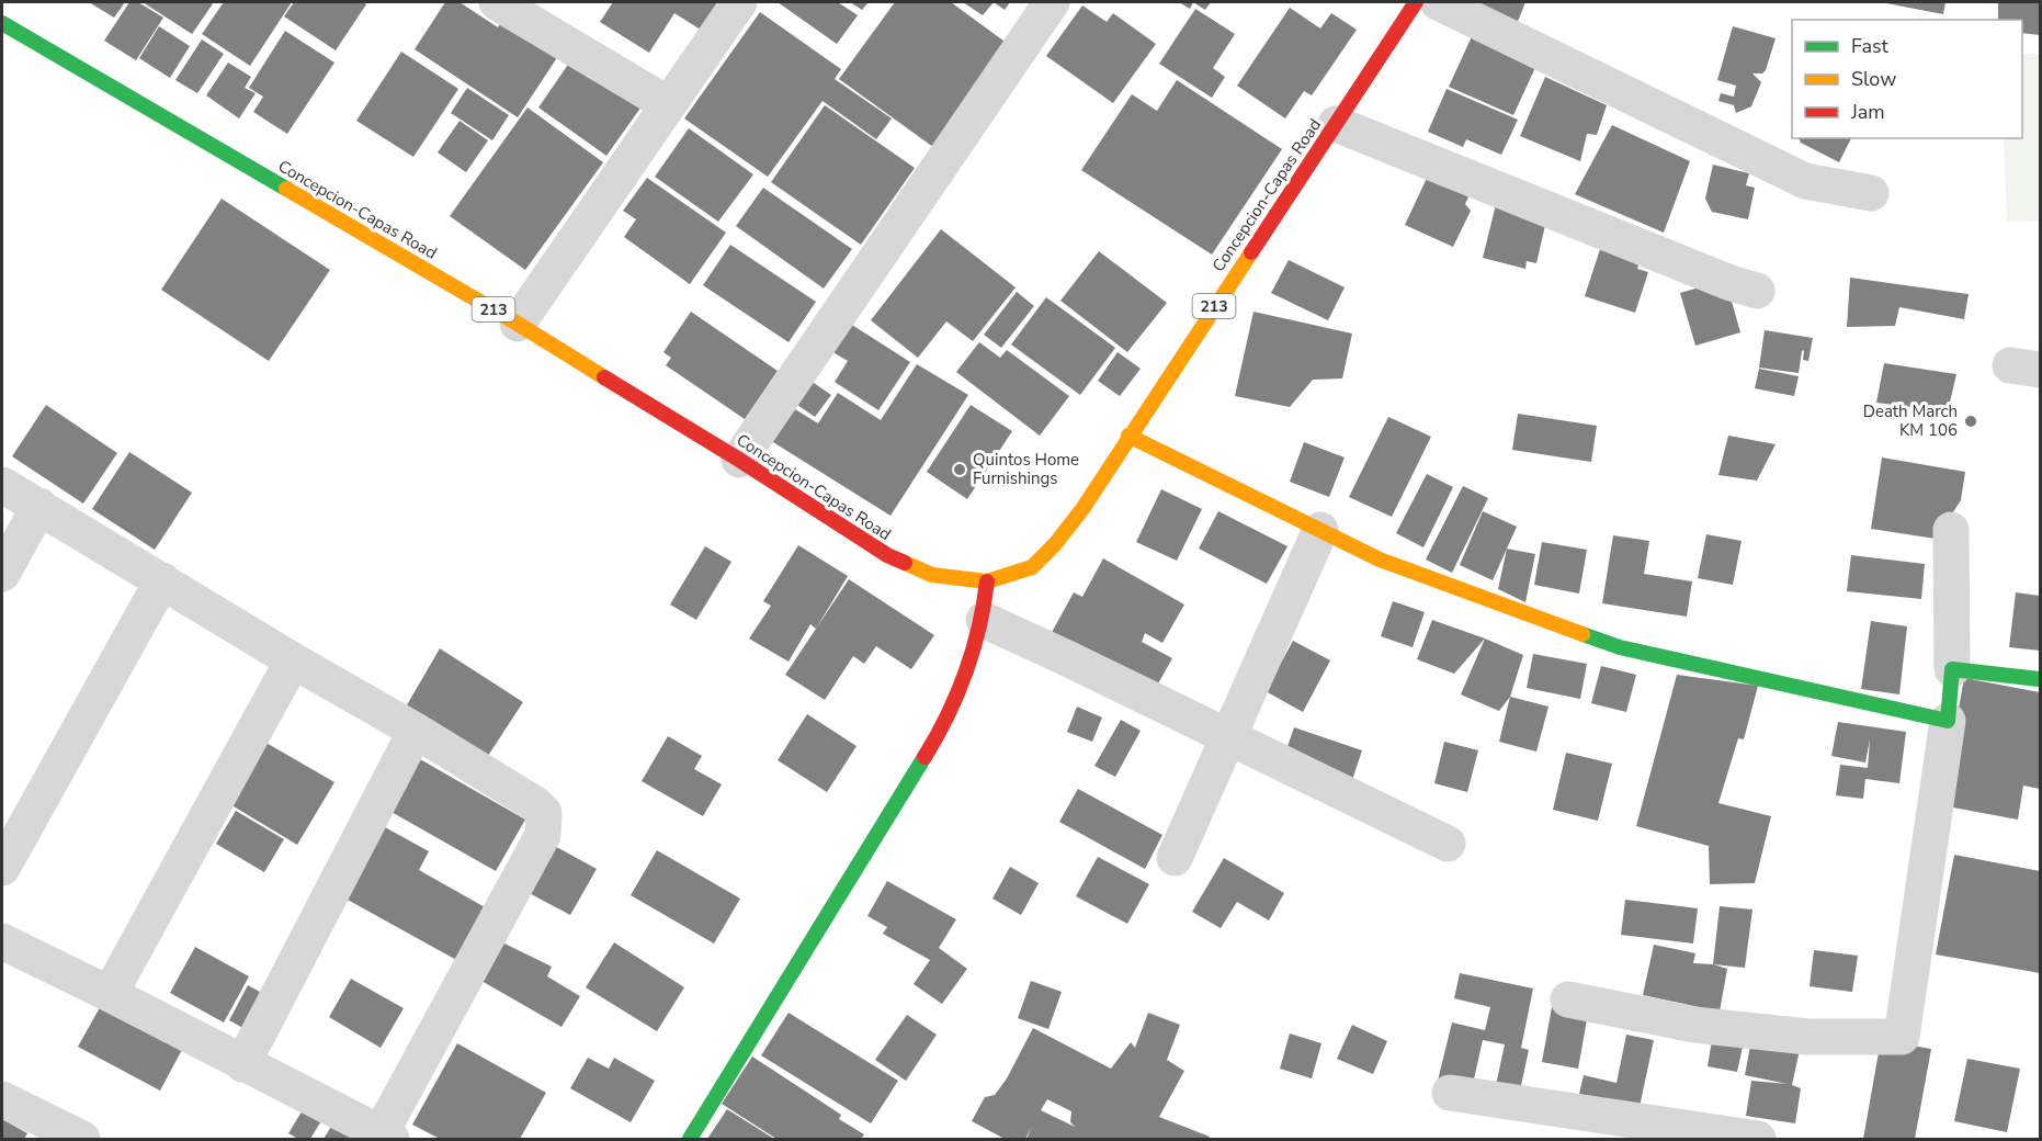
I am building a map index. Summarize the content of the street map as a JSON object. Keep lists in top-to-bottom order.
{
  "streets": {
    "main road": ["Concepcion-Capas Road", "213"]
  },
  "places": ["Death March KM 106", "Quintos Home Furnishings"],
  "legend": ["Fast", "Slow", "Jam"]
}
